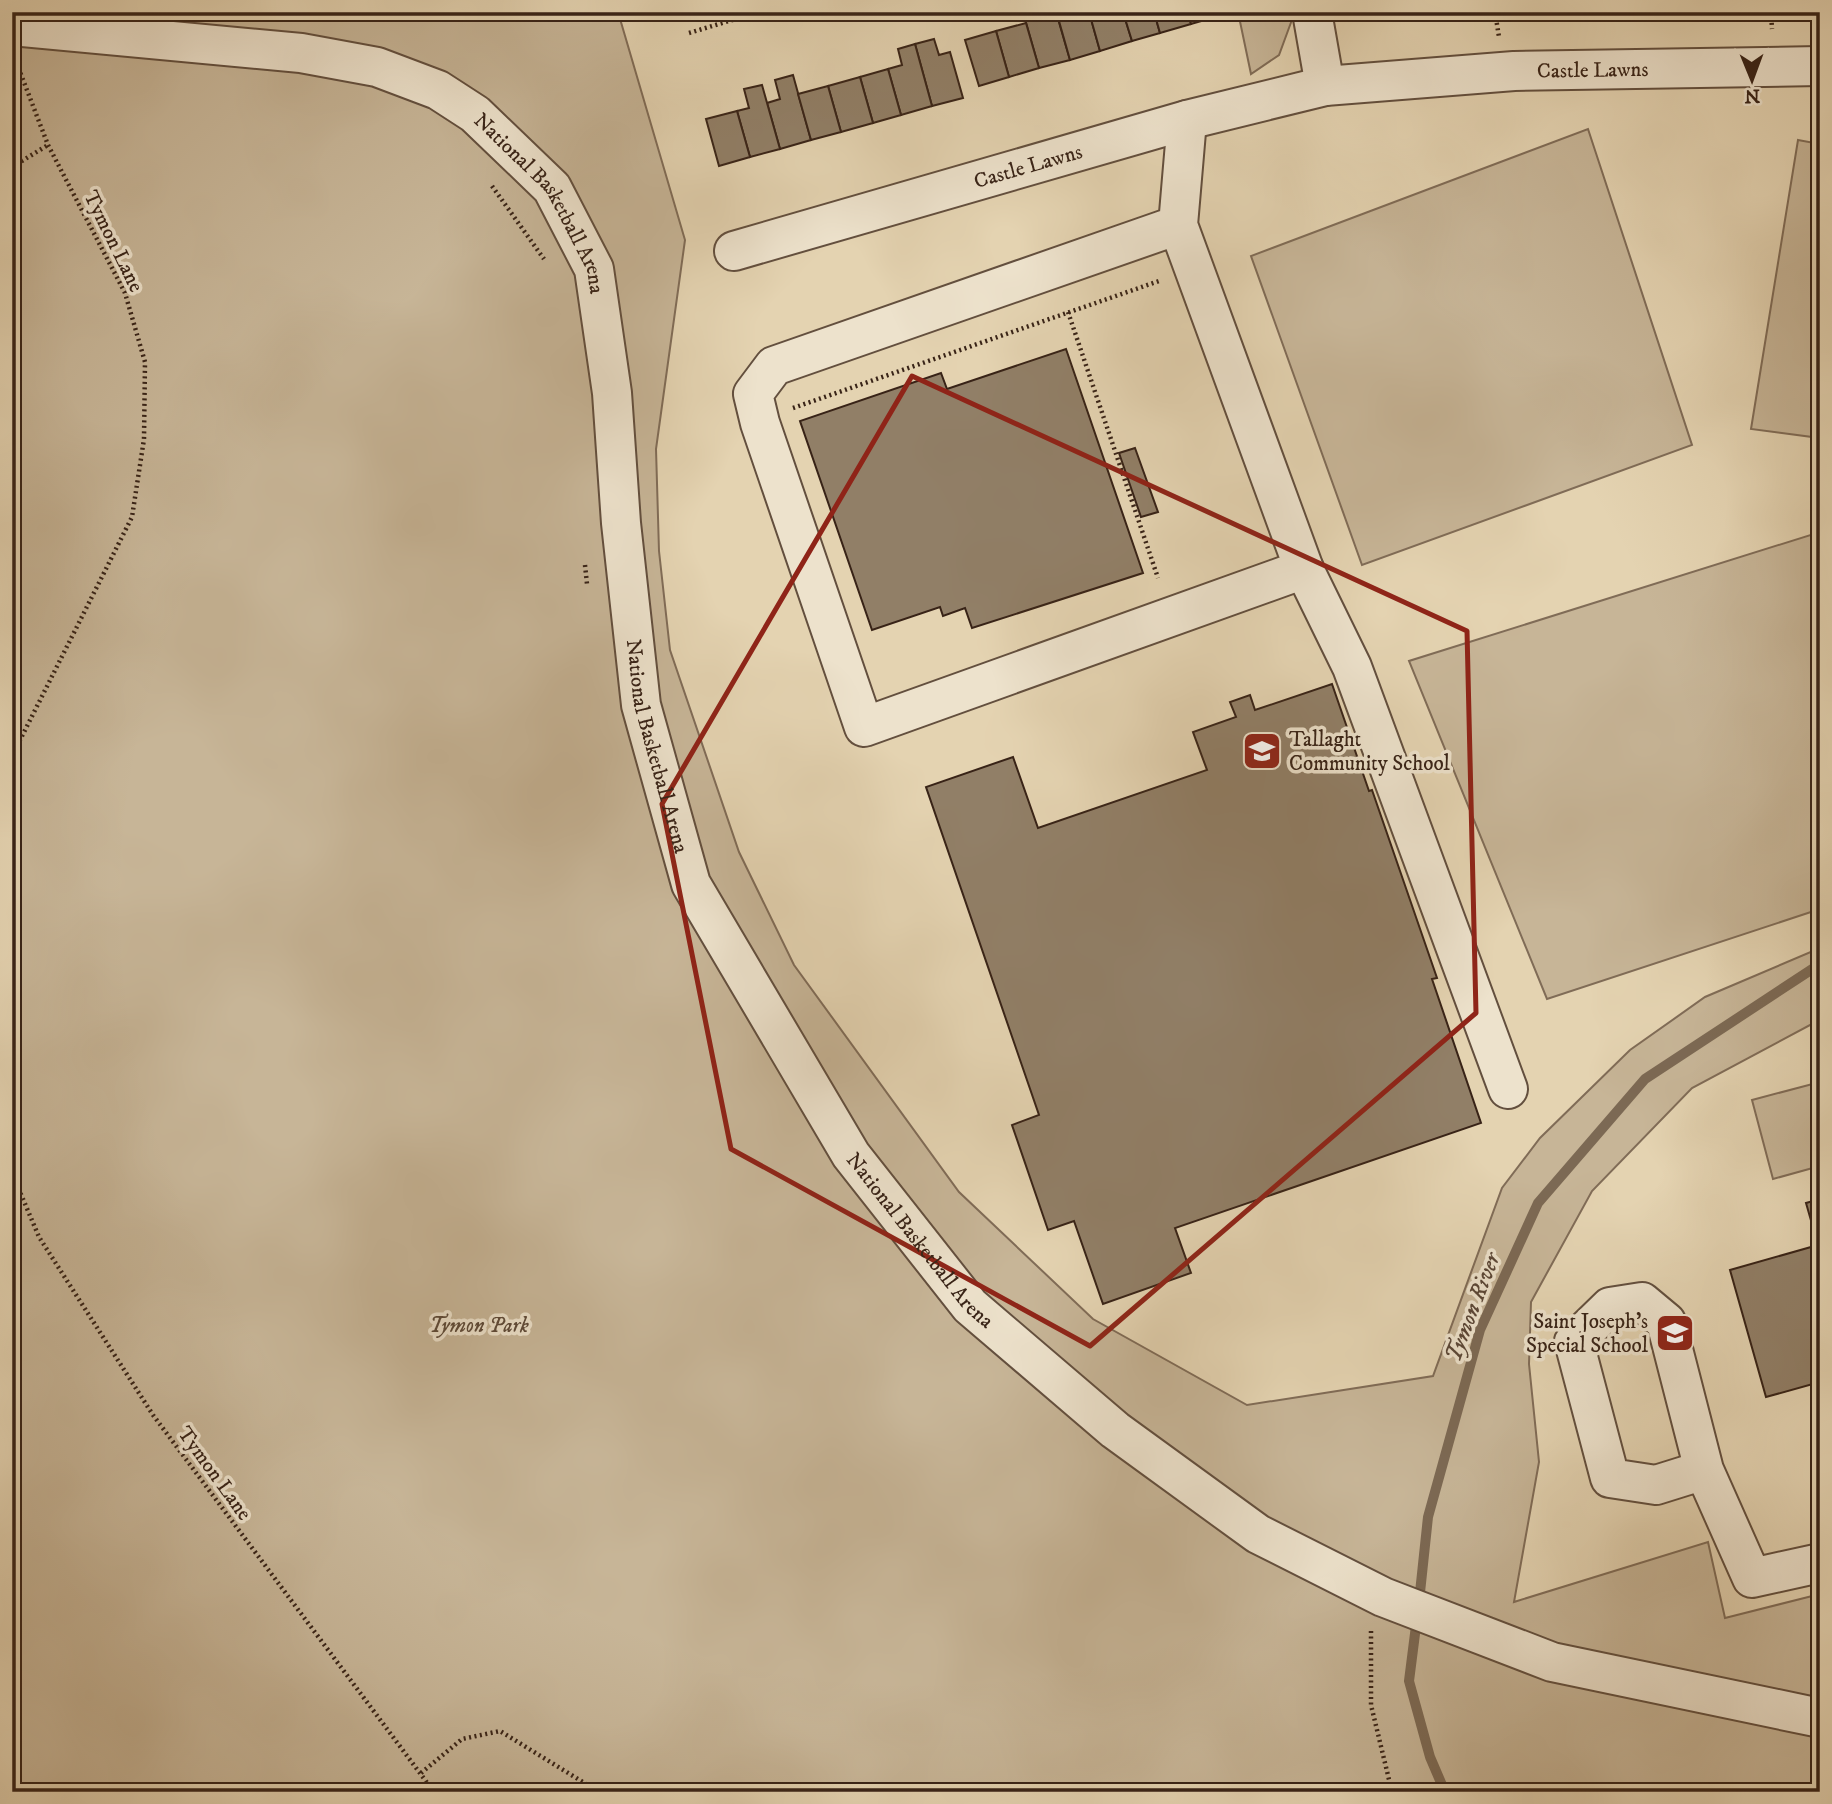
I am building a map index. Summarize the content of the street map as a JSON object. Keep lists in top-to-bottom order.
{
  "streets": {
    "street": ["Castle Lawns", "National Basketball Arena"],
    "path": ["Tymon Lane"]
  },
  "crossings": [
    ["National Basketball Arena", "Tymon Lane"]
  ],
  "water": ["Tymon River"],
  "parks": ["Tymon Park"],
  "places": {
    "school or university": ["Tallaght Community School", "Saint Joseph's Special School"]
  },
  "north": "bottom"
}
